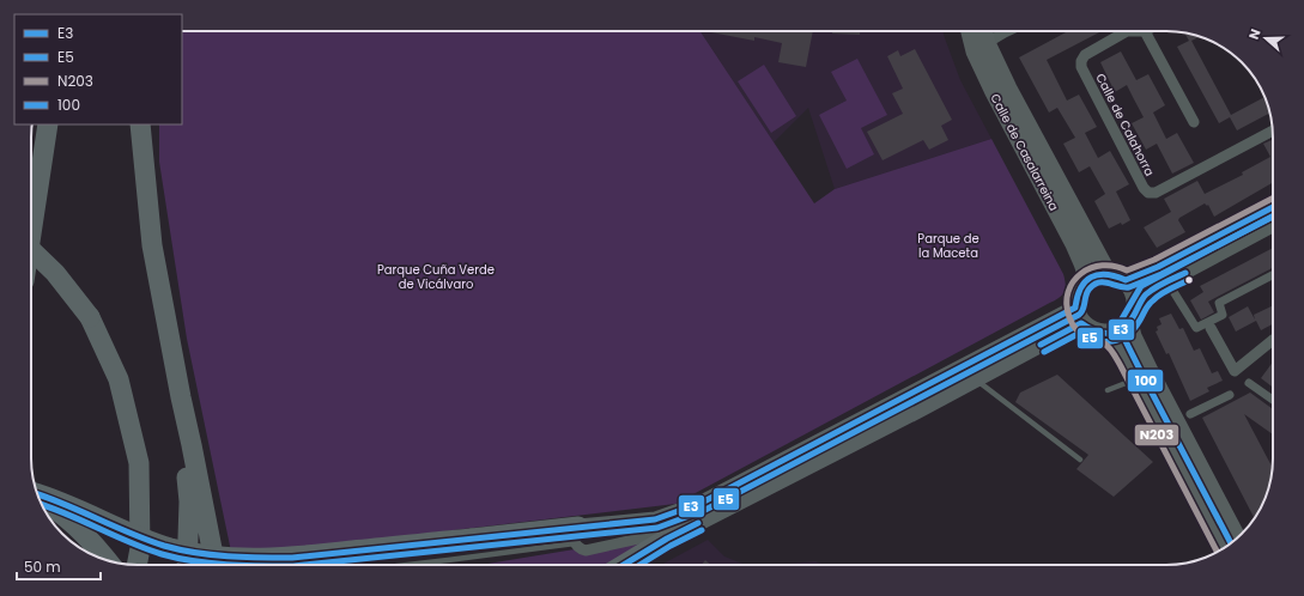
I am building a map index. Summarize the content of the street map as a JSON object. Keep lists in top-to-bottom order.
{
  "streets": {
    "main road": ["Calle de Casalarreina"],
    "street": ["Calle de Calahorra"]
  },
  "parks": ["Parque de la Maceta", "Parque Cuña Verde de Vicálvaro"],
  "lines": [
    "transit line N203",
    "transit line E3",
    "transit line 100",
    "transit line E5"
  ],
  "legend": [
    "E3",
    "E5",
    "N203",
    "100"
  ],
  "scale_bar": "50 m",
  "north": "left"
}
